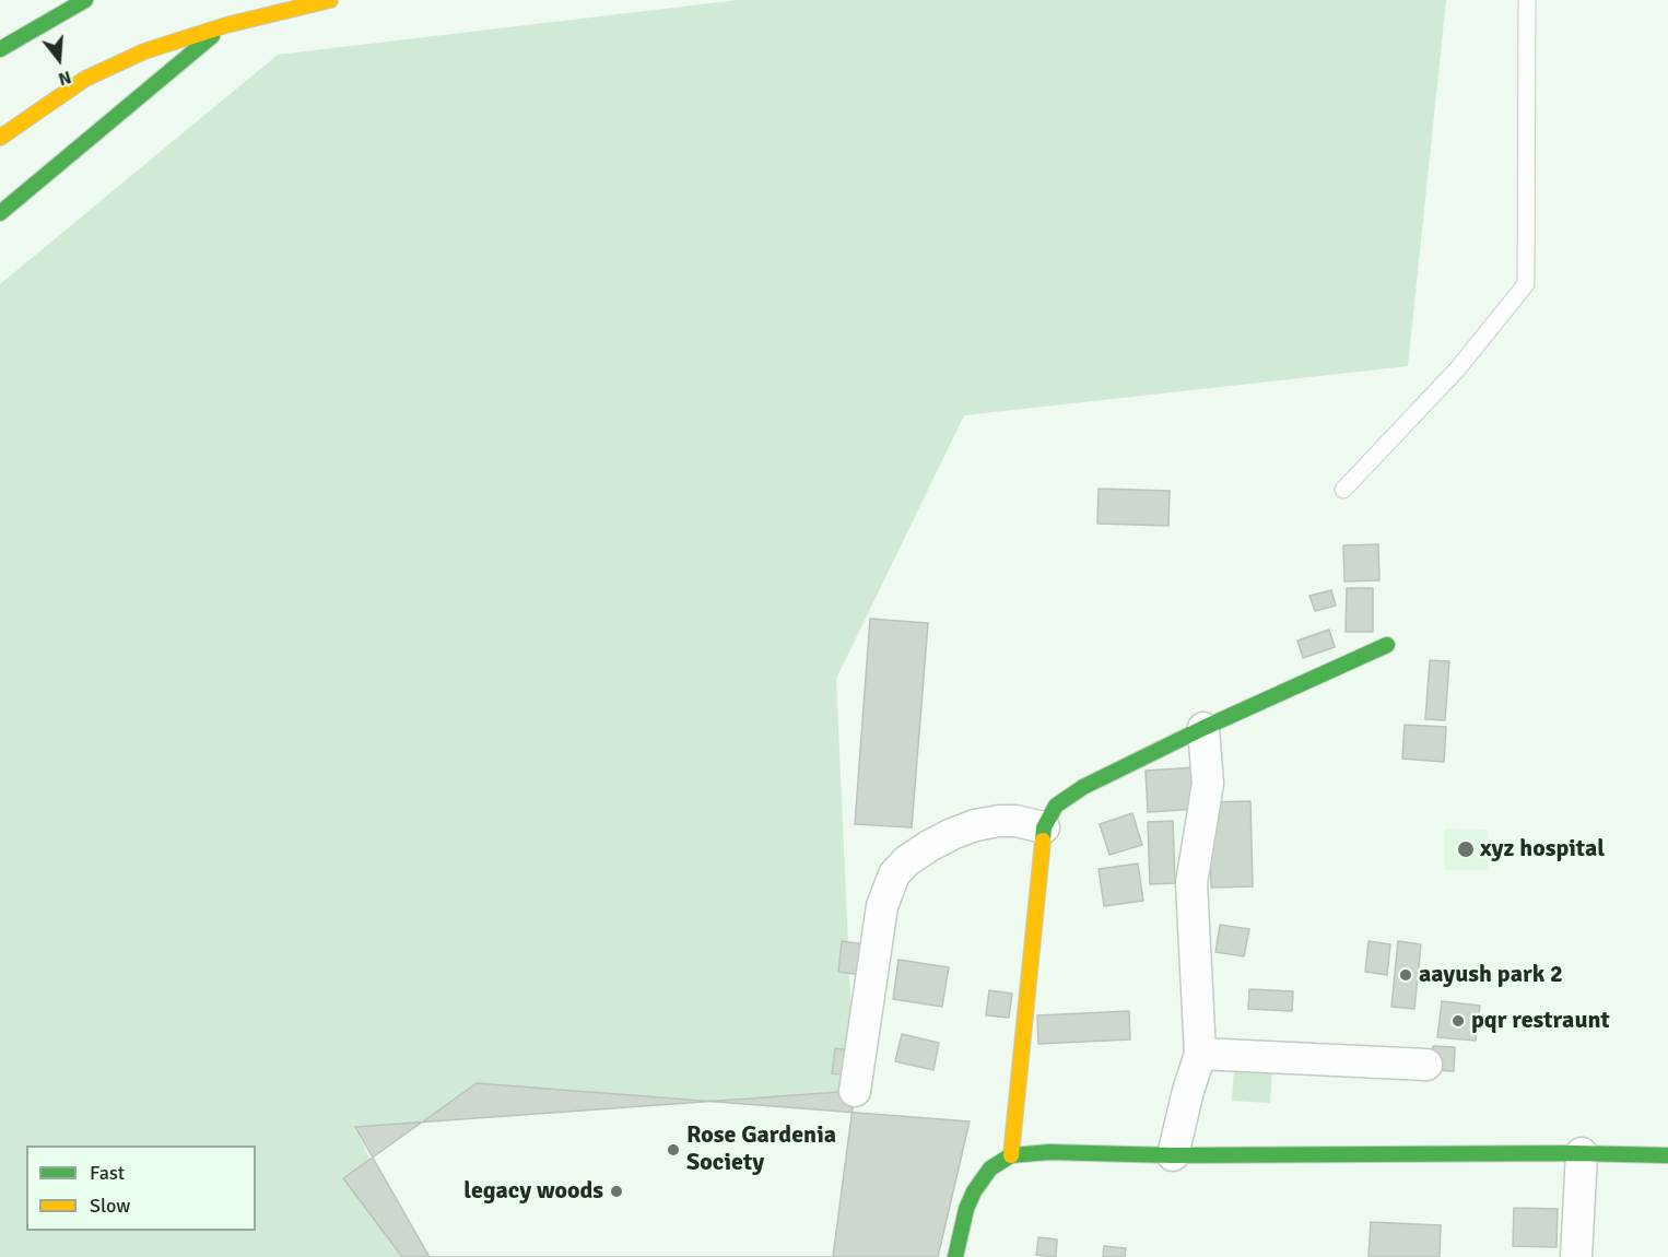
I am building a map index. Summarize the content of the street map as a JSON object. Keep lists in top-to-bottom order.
{
  "places": [
    "xyz hospital",
    "aayush park 2",
    "pqr restraunt",
    "Rose Gardenia Society",
    "legacy woods"
  ],
  "legend": ["Fast", "Slow"],
  "north": "bottom"
}
